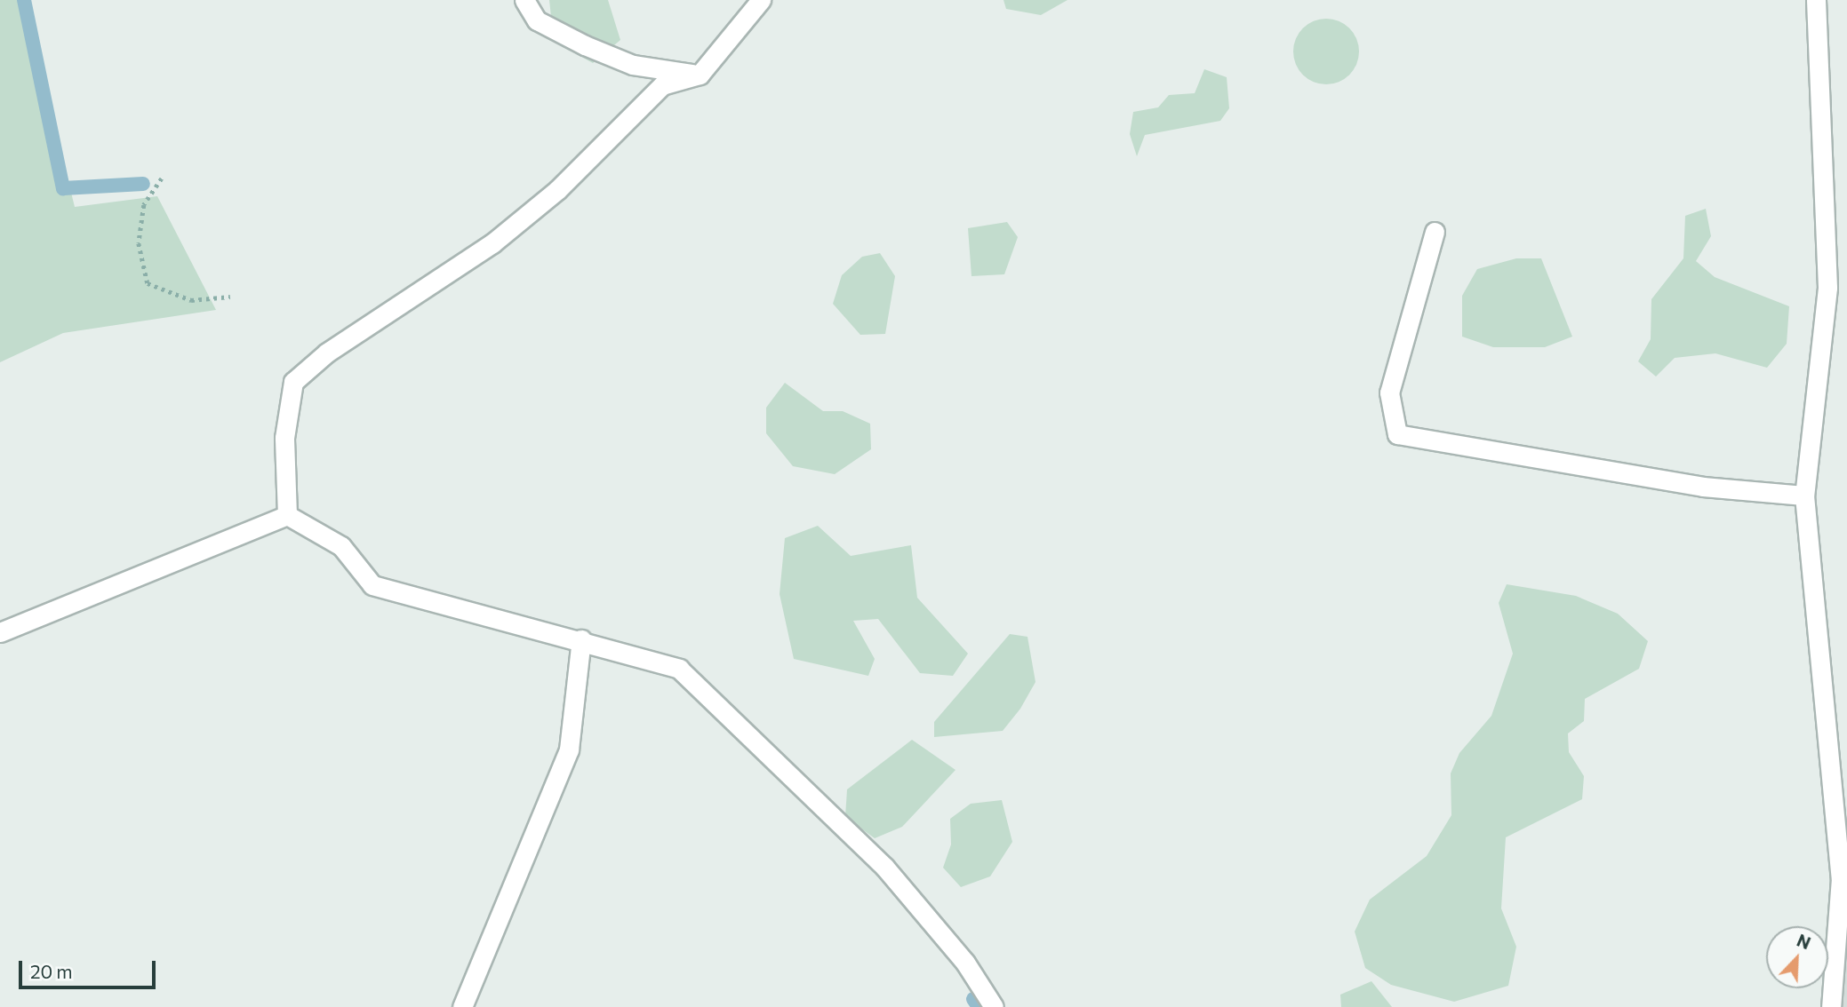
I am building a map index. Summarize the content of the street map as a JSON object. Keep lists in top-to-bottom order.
{
  "scale_bar": "20 m",
  "north": "top right"
}
